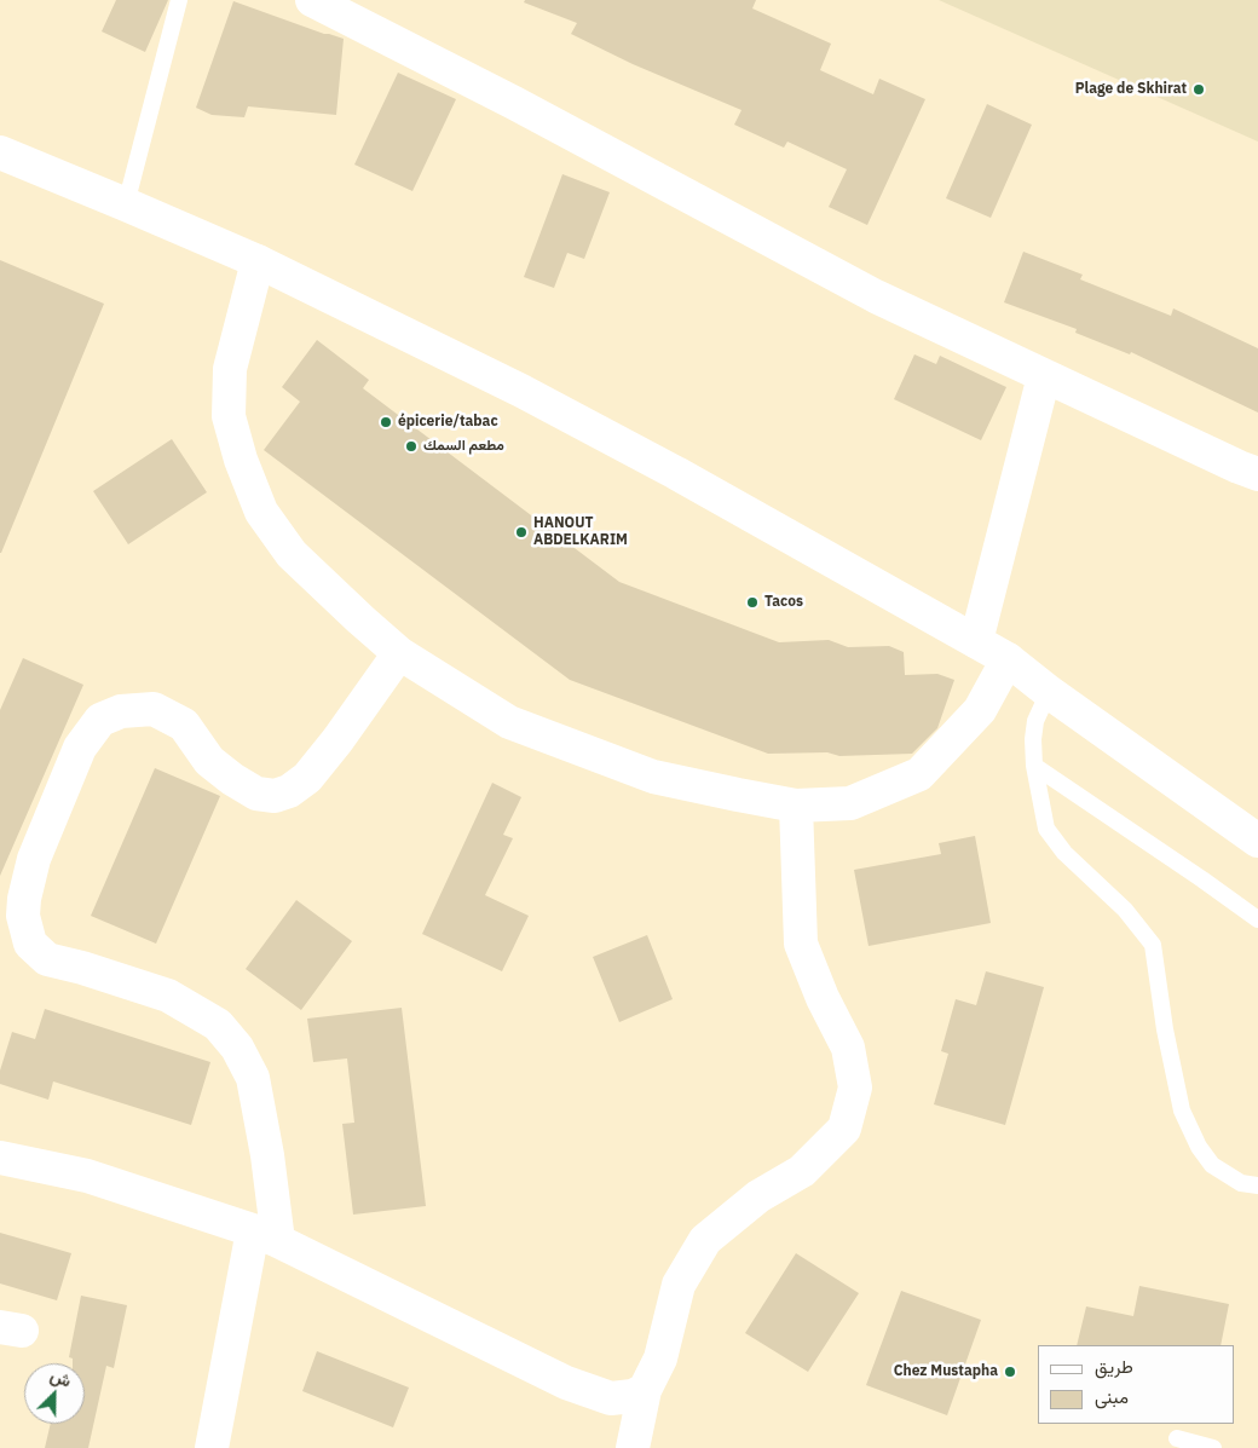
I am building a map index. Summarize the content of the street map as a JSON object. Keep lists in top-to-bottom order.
{
  "places": [
    "Plage de Skhirat",
    "épicerie/tabac",
    "مطعم السمك",
    "HANOUT ABDELKARIM",
    "Tacos",
    "Chez Mustapha"
  ],
  "legend": ["طريق", "مبنى"],
  "north": "top right"
}
